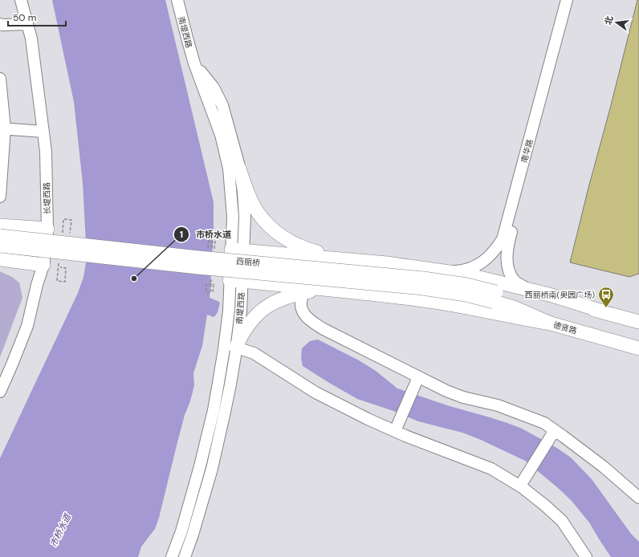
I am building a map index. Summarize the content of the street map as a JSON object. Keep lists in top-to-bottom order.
{
  "streets": {
    "main road": ["西丽桥", "德贤路"],
    "street": ["南堤西路", "南华路", "长堤西路"]
  },
  "crossings": [
    ["西丽桥", "德贤路"]
  ],
  "water": ["市桥水道"],
  "places": {
    "other": ["市桥水道"],
    "bus stop": ["西丽桥南(奥园广场)"]
  },
  "scale_bar": "50 m",
  "north": "left"
}
